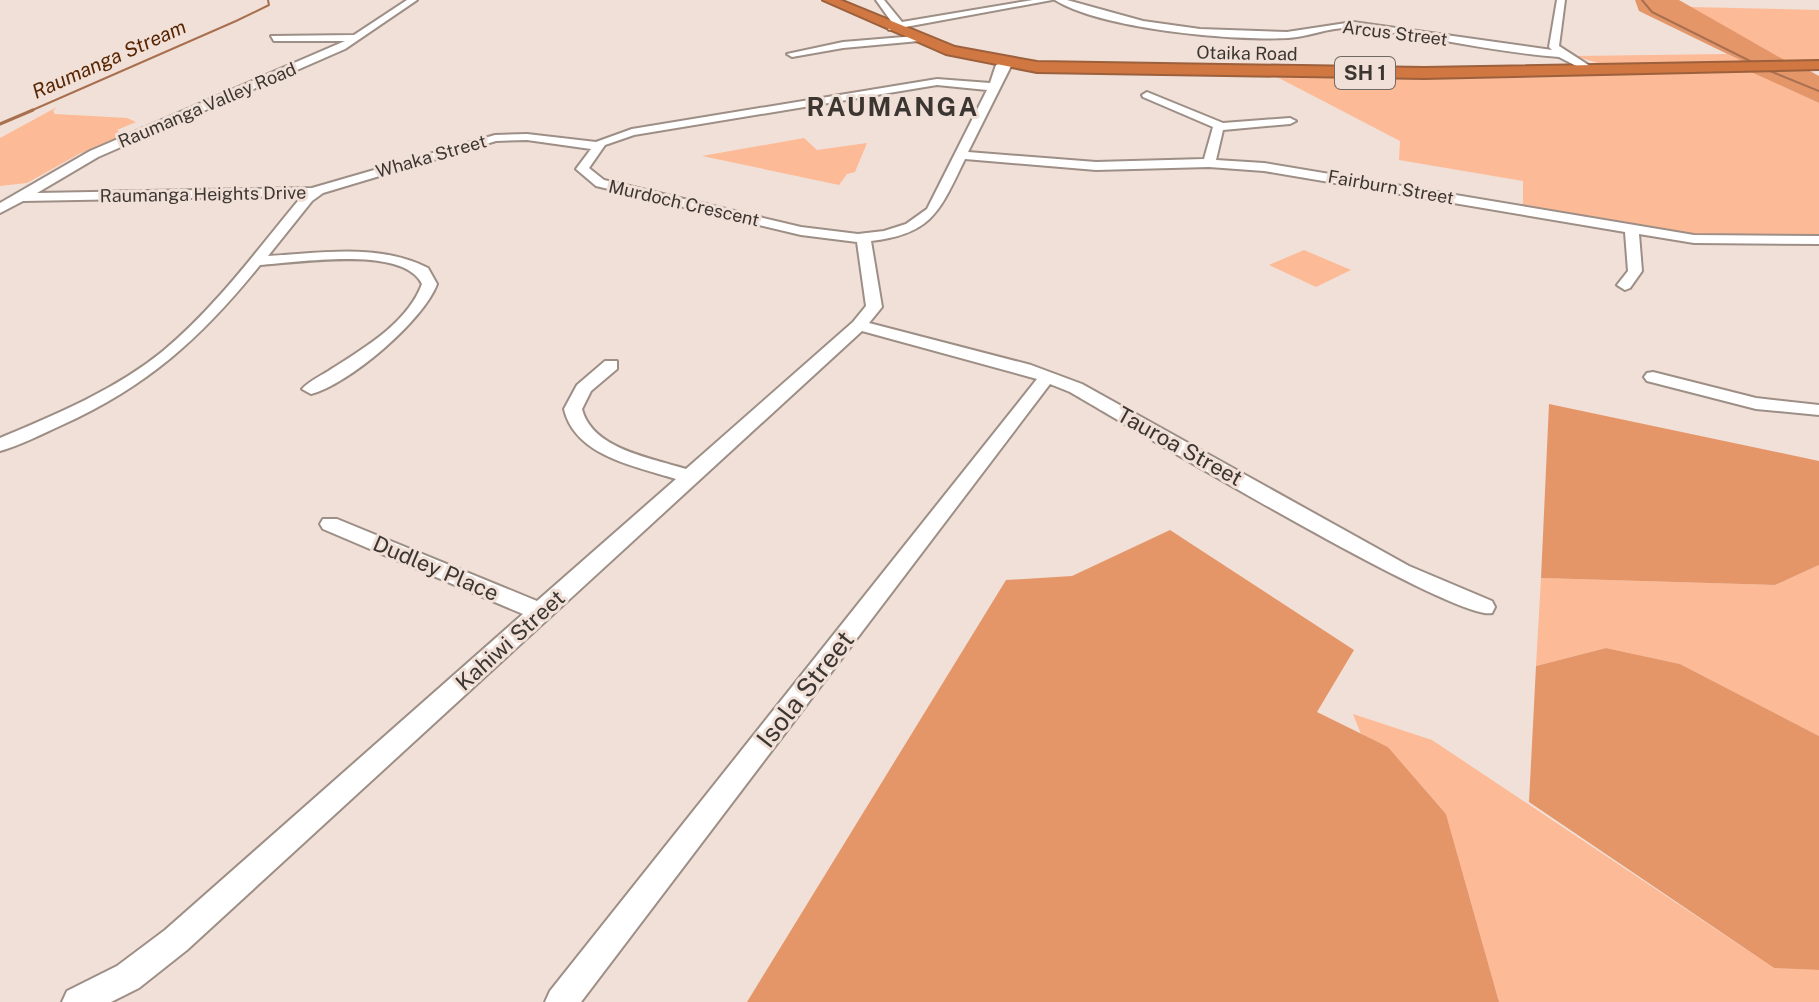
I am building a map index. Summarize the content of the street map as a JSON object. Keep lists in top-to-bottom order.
{
  "streets": {
    "highway": ["Otaika Road", "SH 1"],
    "street": [
      "Arcus Street",
      "Raumanga Valley Road",
      "Whaka Street",
      "Fairburn Street",
      "Raumanga Heights Drive",
      "Murdoch Crescent",
      "Tauroa Street",
      "Dudley Place",
      "Kahiwi Street",
      "Isola Street"
    ]
  },
  "crossings": [
    ["Arcus Street", "Otaika Road"],
    ["Otaika Road", "Murdoch Crescent"],
    ["Raumanga Valley Road", "Raumanga Heights Drive"],
    ["Whaka Street", "Raumanga Heights Drive"],
    ["Whaka Street", "Murdoch Crescent"],
    ["Fairburn Street", "Murdoch Crescent"],
    ["Murdoch Crescent", "Kahiwi Street"],
    ["Tauroa Street", "Kahiwi Street"],
    ["Tauroa Street", "Isola Street"],
    ["Dudley Place", "Kahiwi Street"]
  ],
  "districts": ["RAUMANGA"],
  "water": ["Raumanga Stream"]
}
